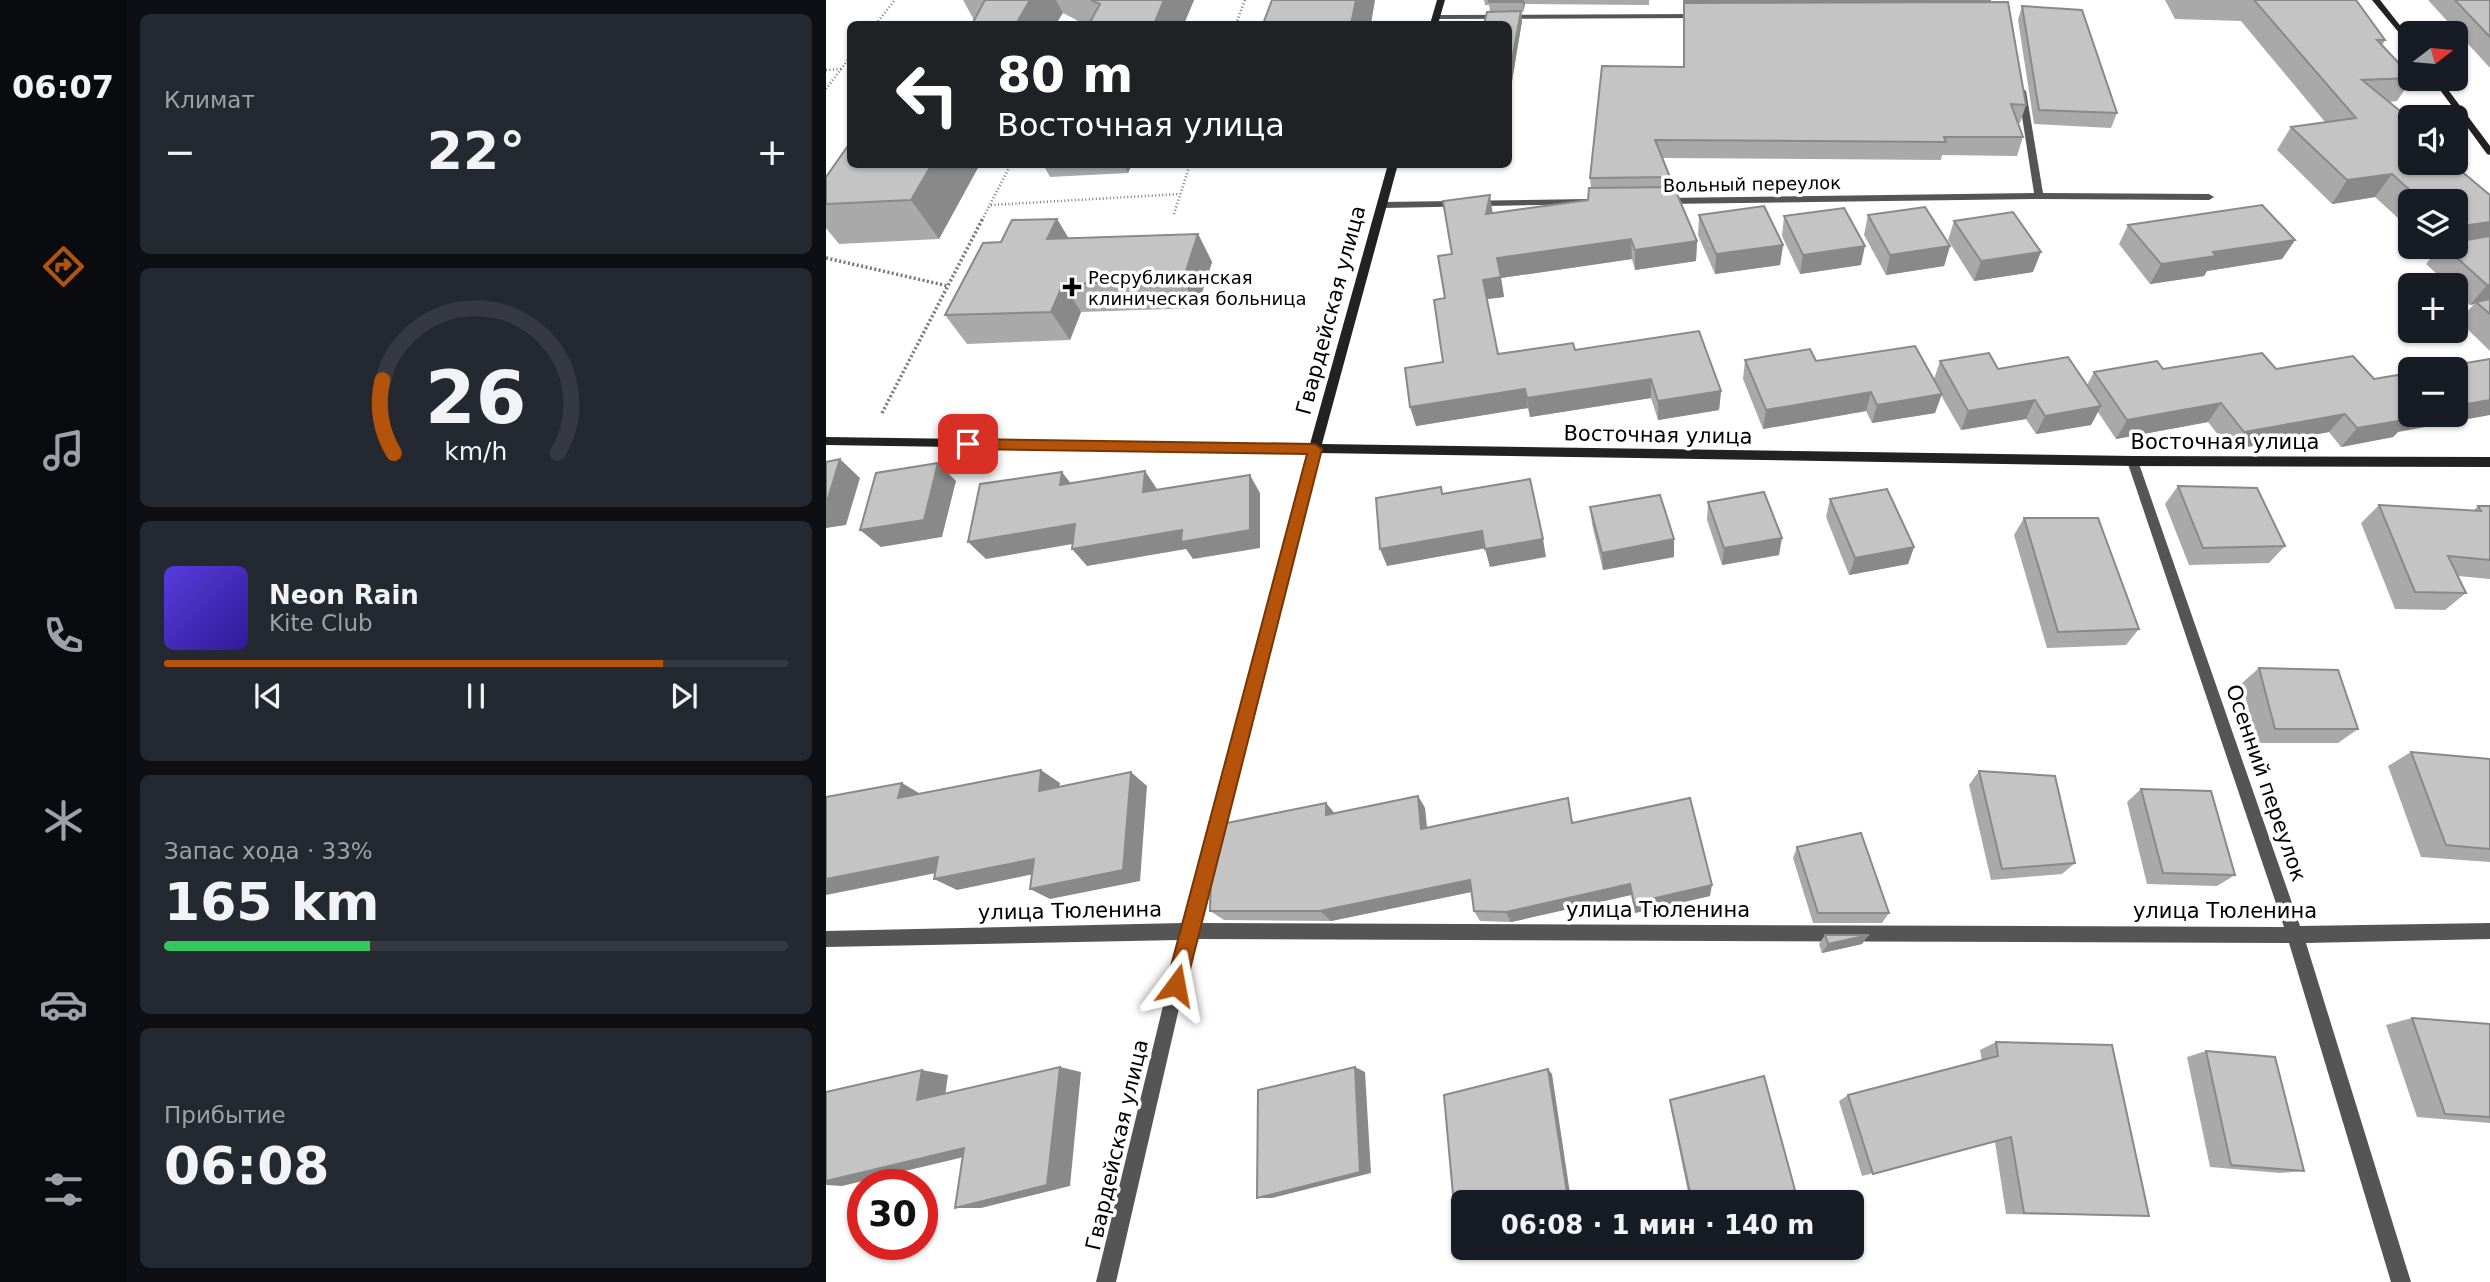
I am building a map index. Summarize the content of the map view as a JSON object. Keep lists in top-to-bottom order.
{
  "streets": {
    "street": [
      "Вольный переулок",
      "Гвардейская улица",
      "Восточная улица",
      "Осенний переулок",
      "улица Тюленина"
    ]
  },
  "crossings": [
    ["Гвардейская улица", "Восточная улица"],
    ["Гвардейская улица", "улица Тюленина"],
    ["Восточная улица", "Осенний переулок"],
    ["Осенний переулок", "улица Тюленина"]
  ],
  "places": {
    "health": ["Ресрубликанская клиническая больница"]
  },
  "north": "right",
  "page": {
    "tabs": "06:07",
    "tile": [
      "Климат",
      ["Запас хода · 33%", "165 km"],
      ["Прибытие", "06:08"]
    ],
    "map_buttons": ["+", "−"],
    "turn": ["80 m", "Восточная улица"],
    "heat": ["−", "22°", "+"],
    "song": ["Neon Rain", "Kite Club"],
    "limit": "30",
    "trip": "06:08 · 1 мин · 140 m",
    "gauge": ["26", "km/h"]
  }
}
